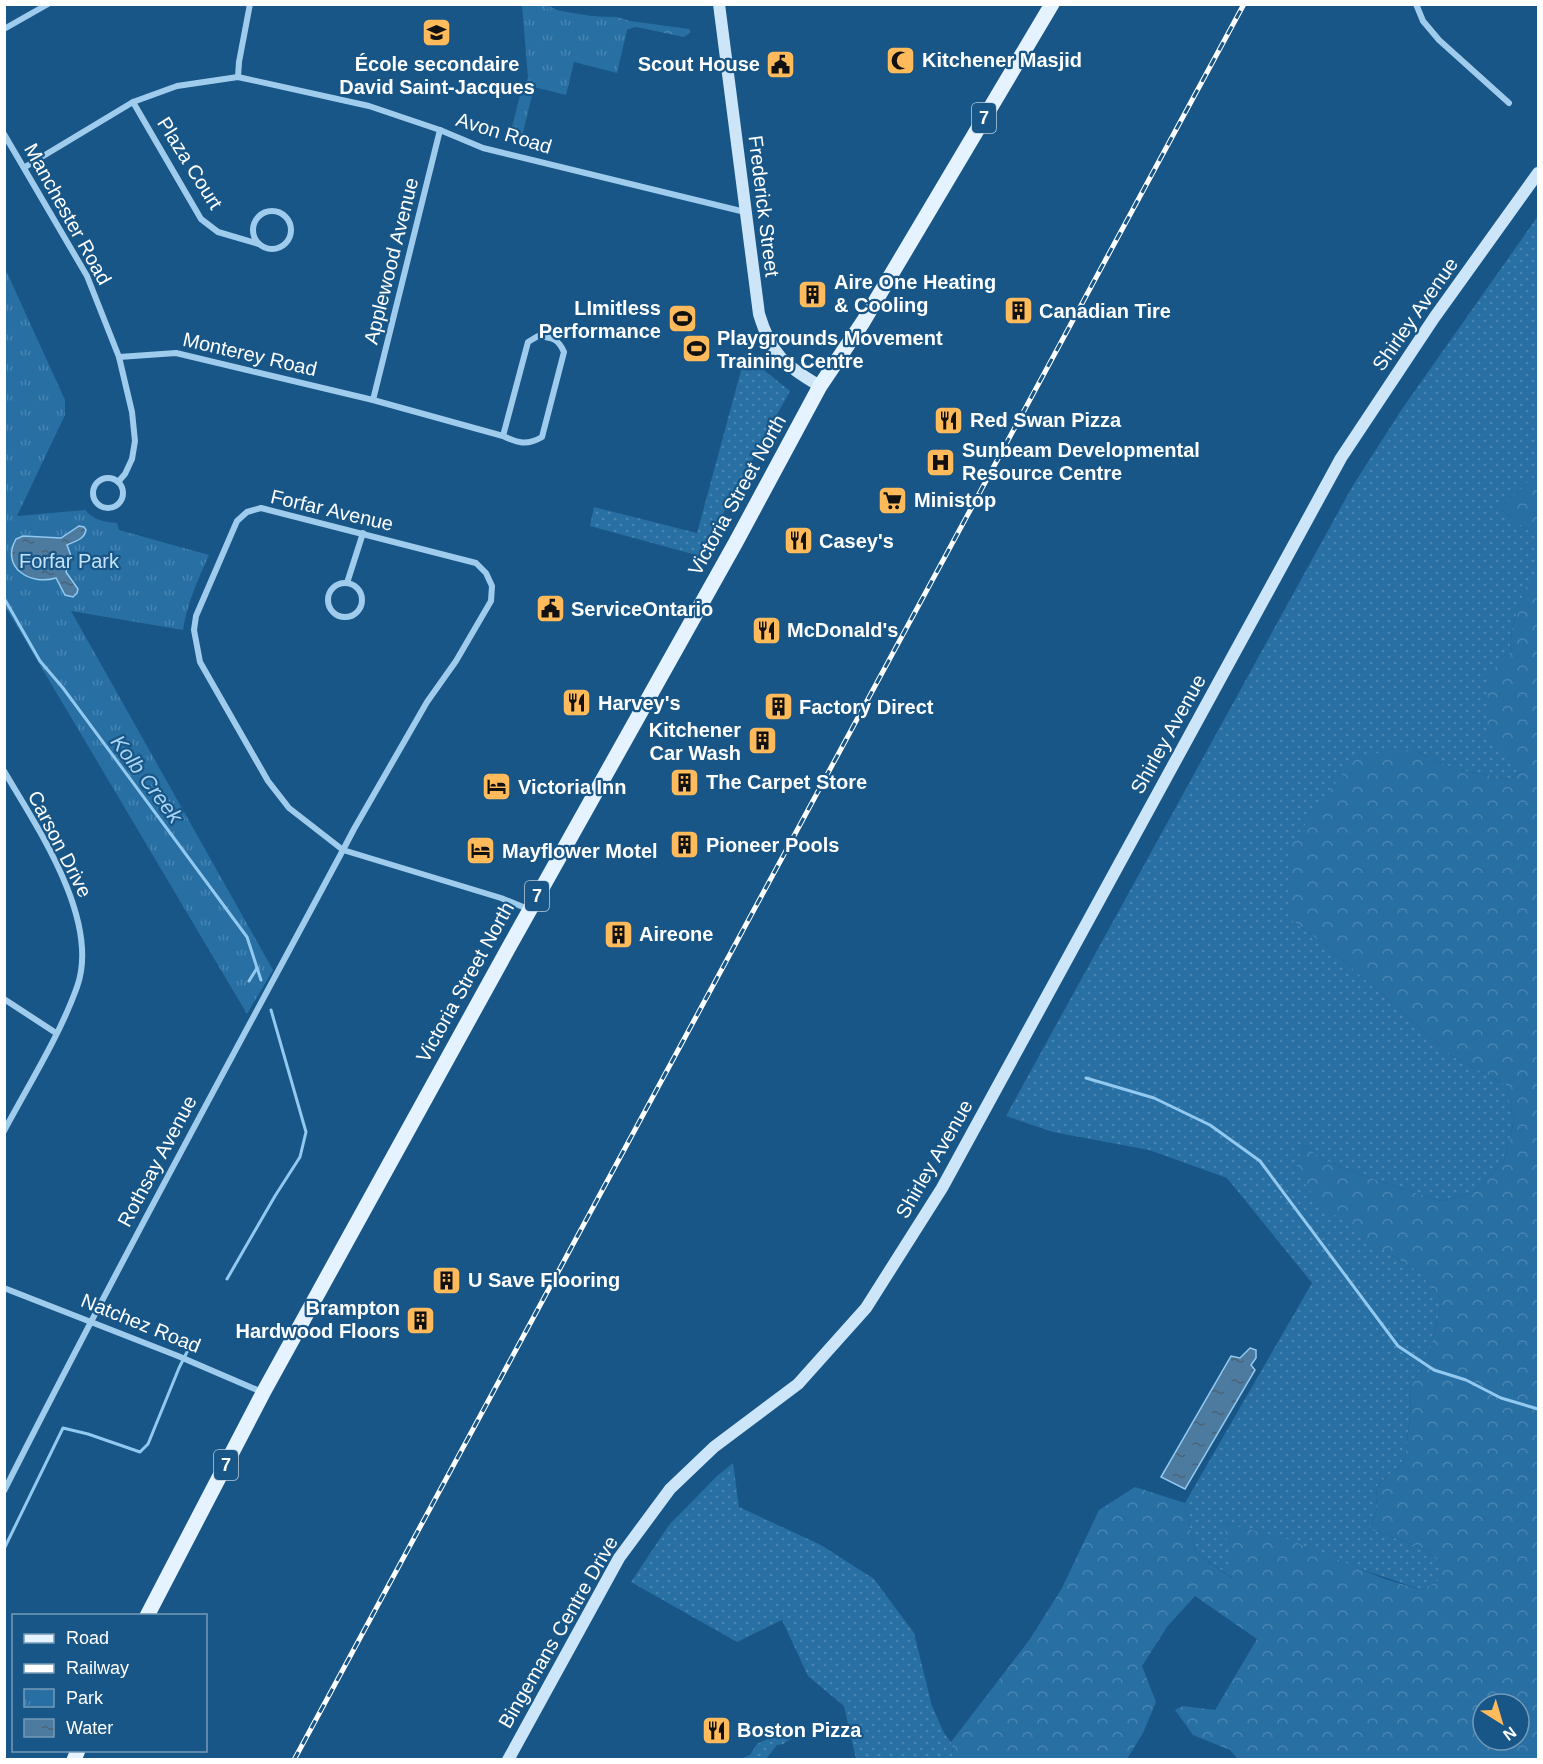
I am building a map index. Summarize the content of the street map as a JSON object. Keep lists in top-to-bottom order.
{
  "streets": {
    "main road": [
      "7",
      "Frederick Street",
      "Shirley Avenue",
      "Victoria Street North",
      "Bingemans Centre Drive"
    ],
    "street": [
      "Avon Road",
      "Plaza Court",
      "Manchester Road",
      "Applewood Avenue",
      "Monterey Road",
      "Forfar Avenue",
      "Carson Drive",
      "Rothsay Avenue",
      "Natchez Road"
    ]
  },
  "crossings": [
    ["Avon Road", "Plaza Court"],
    ["Avon Road", "Frederick Street"],
    ["Avon Road", "Manchester Road"],
    ["Avon Road", "Applewood Avenue"],
    ["Frederick Street", "Victoria Street North"],
    ["Manchester Road", "Monterey Road"],
    ["Applewood Avenue", "Monterey Road"],
    ["Shirley Avenue", "Bingemans Centre Drive"],
    ["Victoria Street North", "Forfar Avenue"],
    ["Victoria Street North", "Natchez Road"],
    ["Forfar Avenue", "Rothsay Avenue"],
    ["Rothsay Avenue", "Natchez Road"]
  ],
  "water": ["Kolb Creek"],
  "parks": ["Forfar Park"],
  "places": {
    "school or university": ["École secondaire David Saint-Jacques"],
    "mosque": ["Kitchener Masjid"],
    "public building": ["Scout House", "ServiceOntario"],
    "building": [
      "Aire One Heating & Cooling",
      "Canadian Tire",
      "Factory Direct",
      "Kitchener Car Wash",
      "The Carpet Store",
      "Pioneer Pools",
      "Aireone",
      "U Save Flooring",
      "Brampton Hardwood Floors"
    ],
    "sports": ["LImitless Performance", "Playgrounds Movement Training Centre"],
    "restaurant": [
      "Red Swan Pizza",
      "Casey's",
      "McDonald's",
      "Harvey's",
      "Boston Pizza"
    ],
    "hospital": ["Sunbeam Developmental Resource Centre"],
    "supermarket": ["Ministop"],
    "hotel": ["Victoria Inn", "Mayflower Motel"]
  },
  "legend": [
    "Road",
    "Railway",
    "Park",
    "Water"
  ],
  "north": "bottom right"
}
